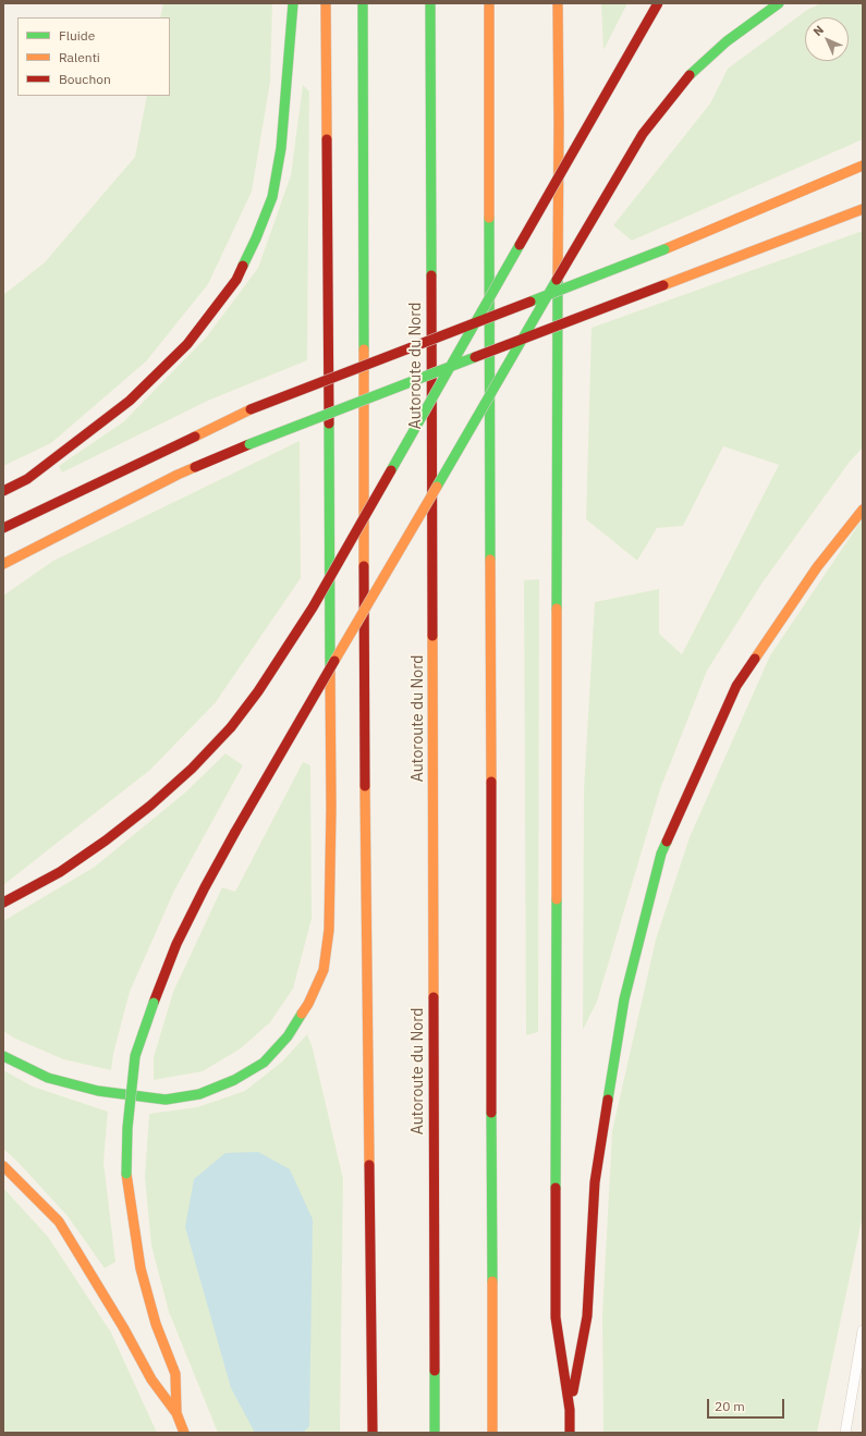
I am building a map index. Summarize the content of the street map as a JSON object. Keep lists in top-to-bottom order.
{
  "streets": {
    "highway": ["Autoroute du Nord"]
  },
  "legend": ["Fluide", "Ralenti", "Bouchon"],
  "scale_bar": "20 m",
  "north": "top left"
}
